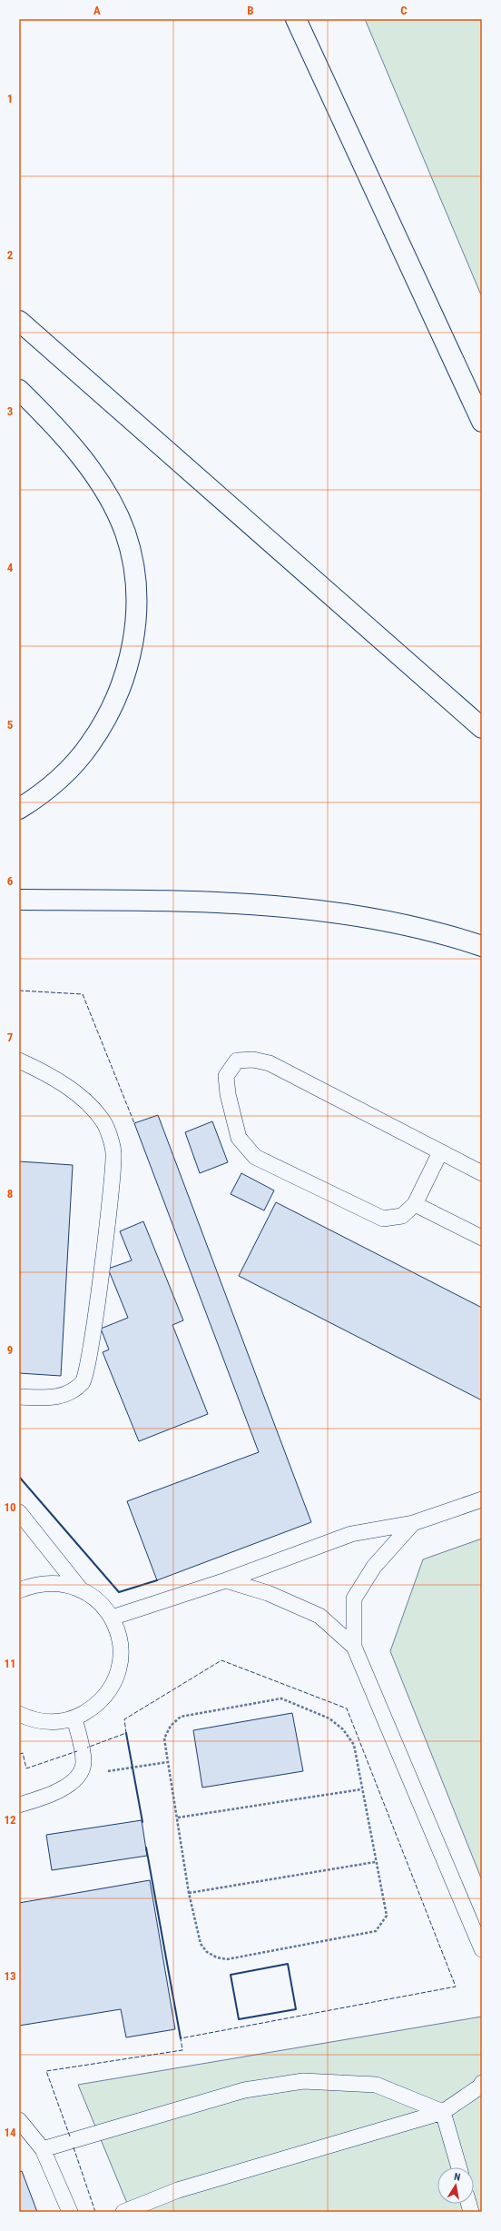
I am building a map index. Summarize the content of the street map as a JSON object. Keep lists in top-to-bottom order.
{
  "north": "top",
  "grid": {
    "columns": ["A", "B", "C"],
    "rows": [
      "1",
      "2",
      "3",
      "4",
      "5",
      "6",
      "7",
      "8",
      "9",
      "10",
      "11",
      "12",
      "13",
      "14"
    ]
  }
}
